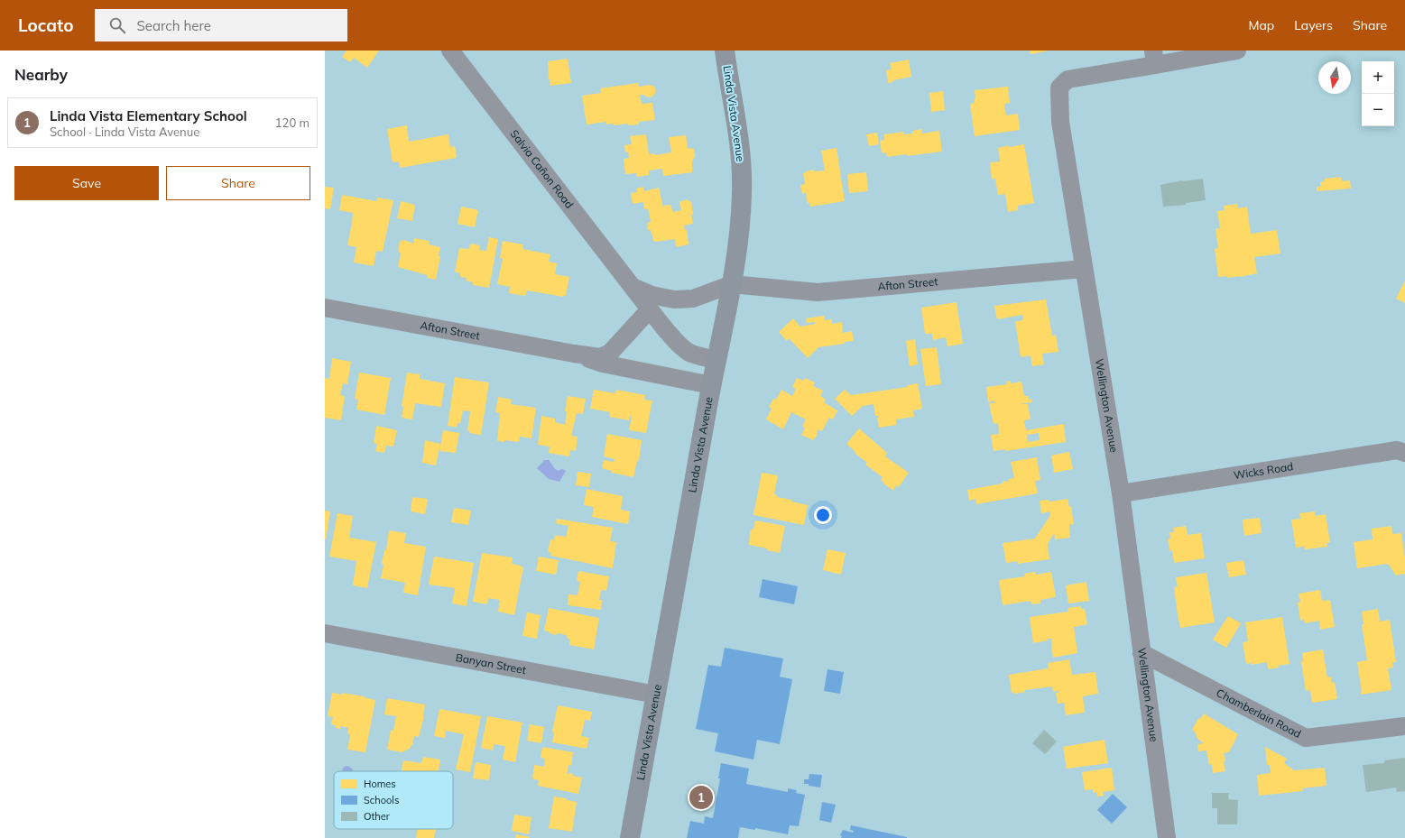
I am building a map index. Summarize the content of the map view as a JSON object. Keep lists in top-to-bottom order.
{
  "streets": {
    "main road": ["Linda Vista Avenue"],
    "street": [
      "Salvia Cañon Road",
      "Afton Street",
      "Wellington Avenue",
      "Wicks Road",
      "Banyan Street",
      "Chamberlain Road"
    ]
  },
  "crossings": [
    ["Linda Vista Avenue", "Salvia Cañon Road"],
    ["Linda Vista Avenue", "Afton Street"],
    ["Linda Vista Avenue", "Banyan Street"],
    ["Salvia Cañon Road", "Afton Street"],
    ["Afton Street", "Wellington Avenue"],
    ["Wellington Avenue", "Wicks Road"],
    ["Wellington Avenue", "Chamberlain Road"]
  ],
  "legend": ["Homes", "Schools", "Other"],
  "north": "bottom",
  "page": {
    "header": "Locato",
    "search": "Search here",
    "nav": ["Map", "Layers", "Share"],
    "heading": "Nearby",
    "map_buttons": ["+", "−"],
    "list": [
      {
        "mark": "1",
        "name": "Linda Vista Elementary School",
        "note": "School · Linda Vista Avenue",
        "value": "120 m"
      }
    ],
    "buttons": ["Save", "Share"],
    "pins": "1"
  }
}
